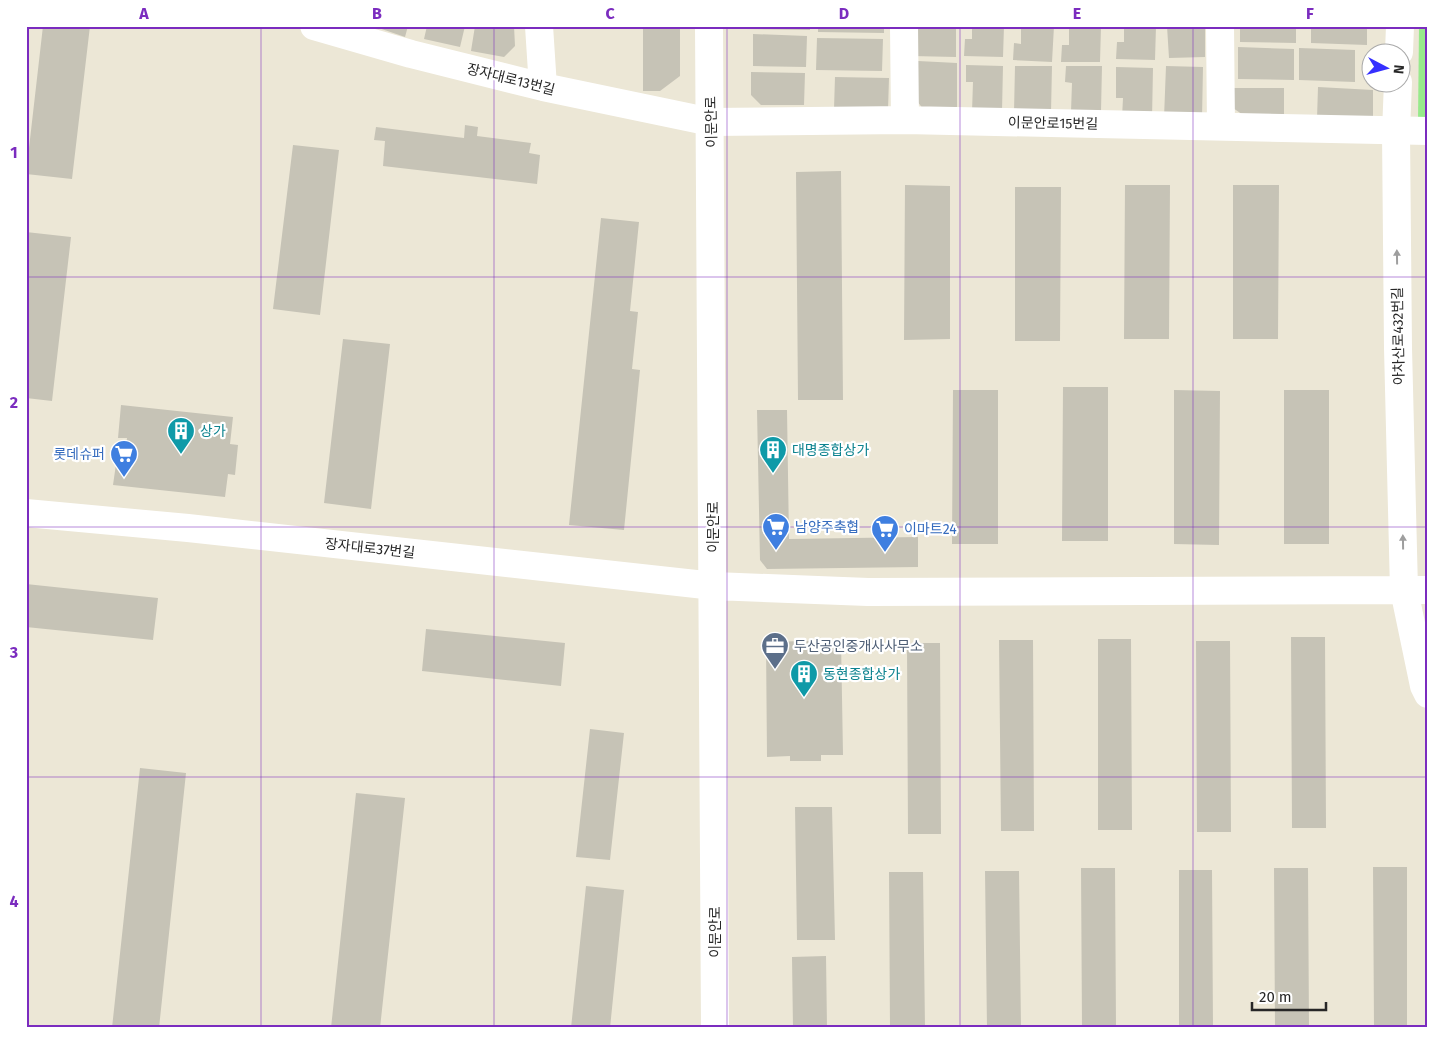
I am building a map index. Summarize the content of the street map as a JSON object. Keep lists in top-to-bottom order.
{
  "streets": {
    "street": [
      "장자대로13번길",
      "이문안로",
      "이문안로15번길",
      "아차산로432번길",
      "장자대로37번길"
    ]
  },
  "crossings": [
    ["장자대로13번길", "이문안로"],
    ["장자대로13번길", "이문안로15번길"],
    ["이문안로", "이문안로15번길"],
    ["이문안로", "장자대로37번길"],
    ["이문안로15번길", "아차산로432번길"],
    ["아차산로432번길", "장자대로37번길"]
  ],
  "one_way": ["아차산로432번길"],
  "places": {
    "building": ["상가", "대명종합상가", "동현종합상가"],
    "supermarket": ["롯데슈퍼", "남양주축협", "이마트24"],
    "office": ["두산공인중개사사무소"]
  },
  "scale_bar": "20 m",
  "north": "right",
  "grid": {
    "columns": [
      "A",
      "B",
      "C",
      "D",
      "E",
      "F"
    ],
    "rows": [
      "1",
      "2",
      "3",
      "4"
    ]
  }
}
